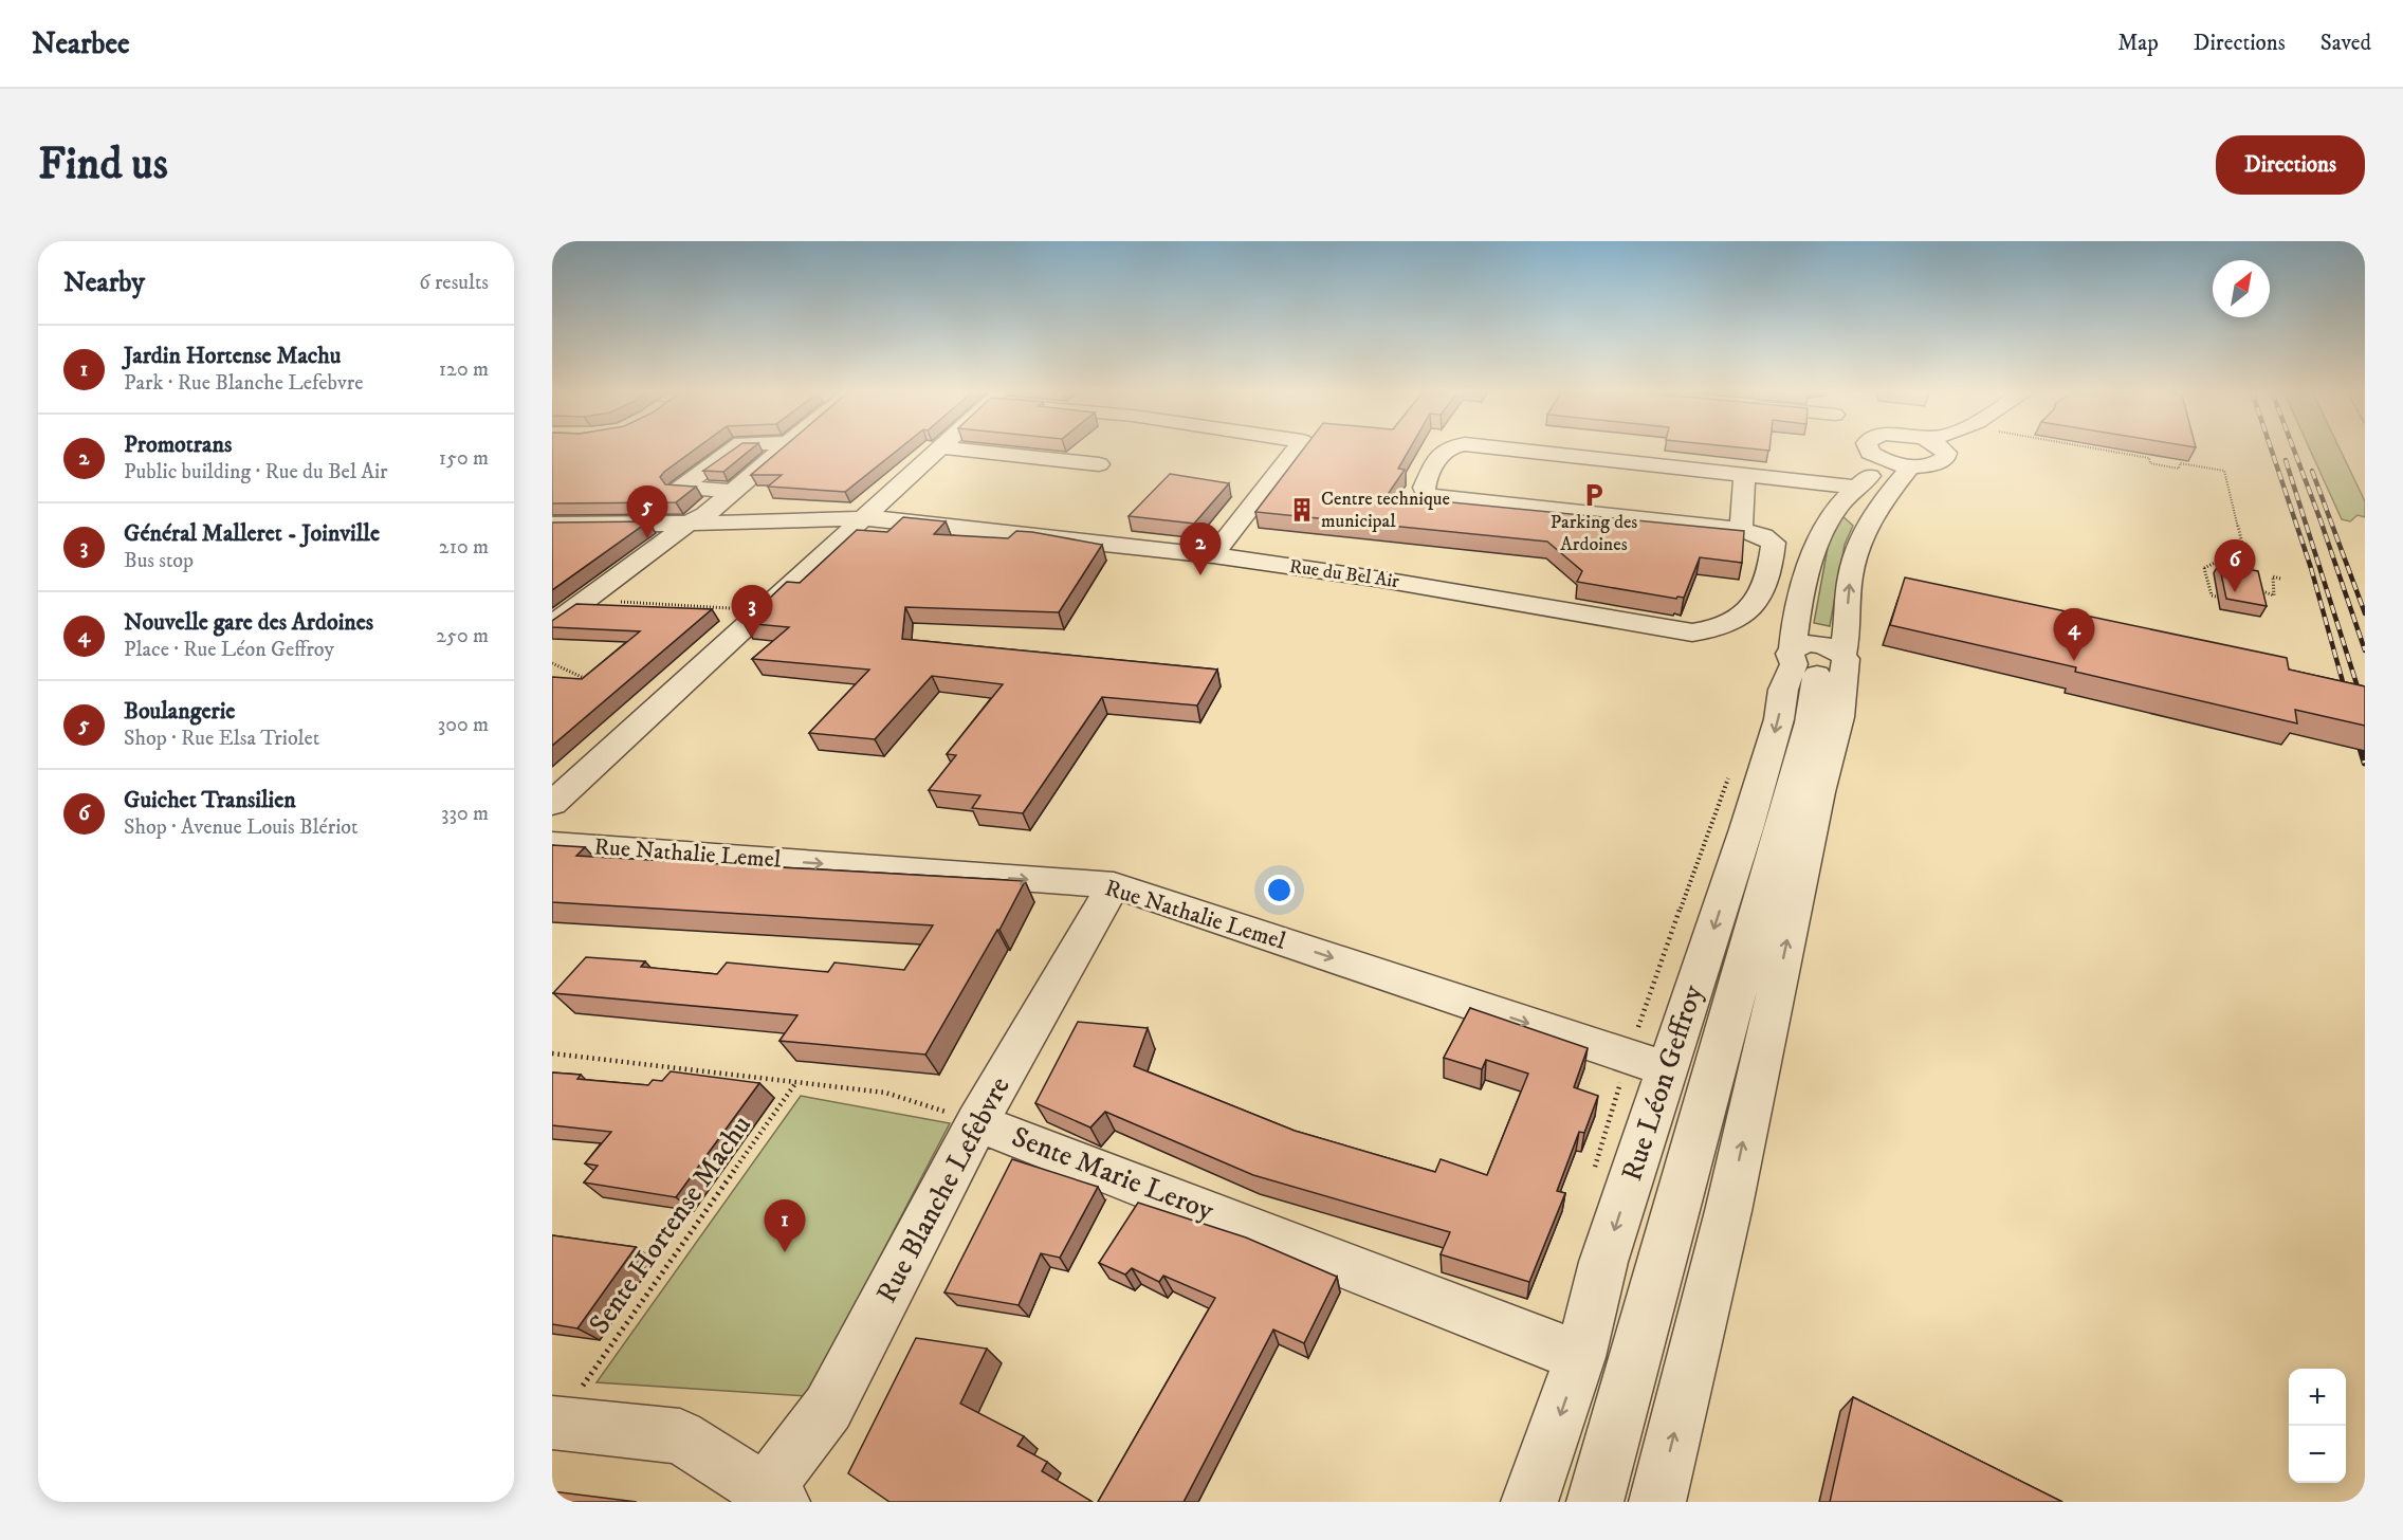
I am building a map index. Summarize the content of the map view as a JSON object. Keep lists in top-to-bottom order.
{
  "streets": {
    "street": [
      "Rue du Bel Air",
      "Rue Nathalie Lemel",
      "Rue Léon Geffroy",
      "Sente Marie Leroy",
      "Rue Blanche Lefebvre"
    ],
    "path": ["Sente Hortense Machu"]
  },
  "crossings": [
    ["Rue Nathalie Lemel", "Rue Léon Geffroy"],
    ["Rue Nathalie Lemel", "Rue Blanche Lefebvre"],
    ["Rue Léon Geffroy", "Sente Marie Leroy"],
    ["Sente Marie Leroy", "Rue Blanche Lefebvre"]
  ],
  "one_way": ["Rue Nathalie Lemel"],
  "places": {
    "parking": ["Parking des Ardoines"],
    "building": ["Centre technique municipal"]
  },
  "north": "top right",
  "page": {
    "header": "Nearbee",
    "nav": ["Map", "Directions", "Saved"],
    "buttons": "Directions",
    "title": "Find us",
    "heading": ["Nearby", "6 results"],
    "list": [
      {
        "mark": "1",
        "name": "Jardin Hortense Machu",
        "note": "Park · Rue Blanche Lefebvre",
        "value": "120 m"
      },
      {
        "mark": "2",
        "name": "Promotrans",
        "note": "Public building · Rue du Bel Air",
        "value": "150 m"
      },
      {
        "mark": "3",
        "name": "Général Malleret - Joinville",
        "note": "Bus stop",
        "value": "210 m"
      },
      {
        "mark": "4",
        "name": "Nouvelle gare des Ardoines",
        "note": "Place · Rue Léon Geffroy",
        "value": "250 m"
      },
      {
        "mark": "5",
        "name": "Boulangerie",
        "note": "Shop · Rue Elsa Triolet",
        "value": "300 m"
      },
      {
        "mark": "6",
        "name": "Guichet Transilien",
        "note": "Shop · Avenue Louis Blériot",
        "value": "330 m"
      }
    ],
    "pins": [
      "5",
      "2",
      "6",
      "3",
      "4",
      "1"
    ],
    "map_buttons": ["+", "−"]
  }
}
